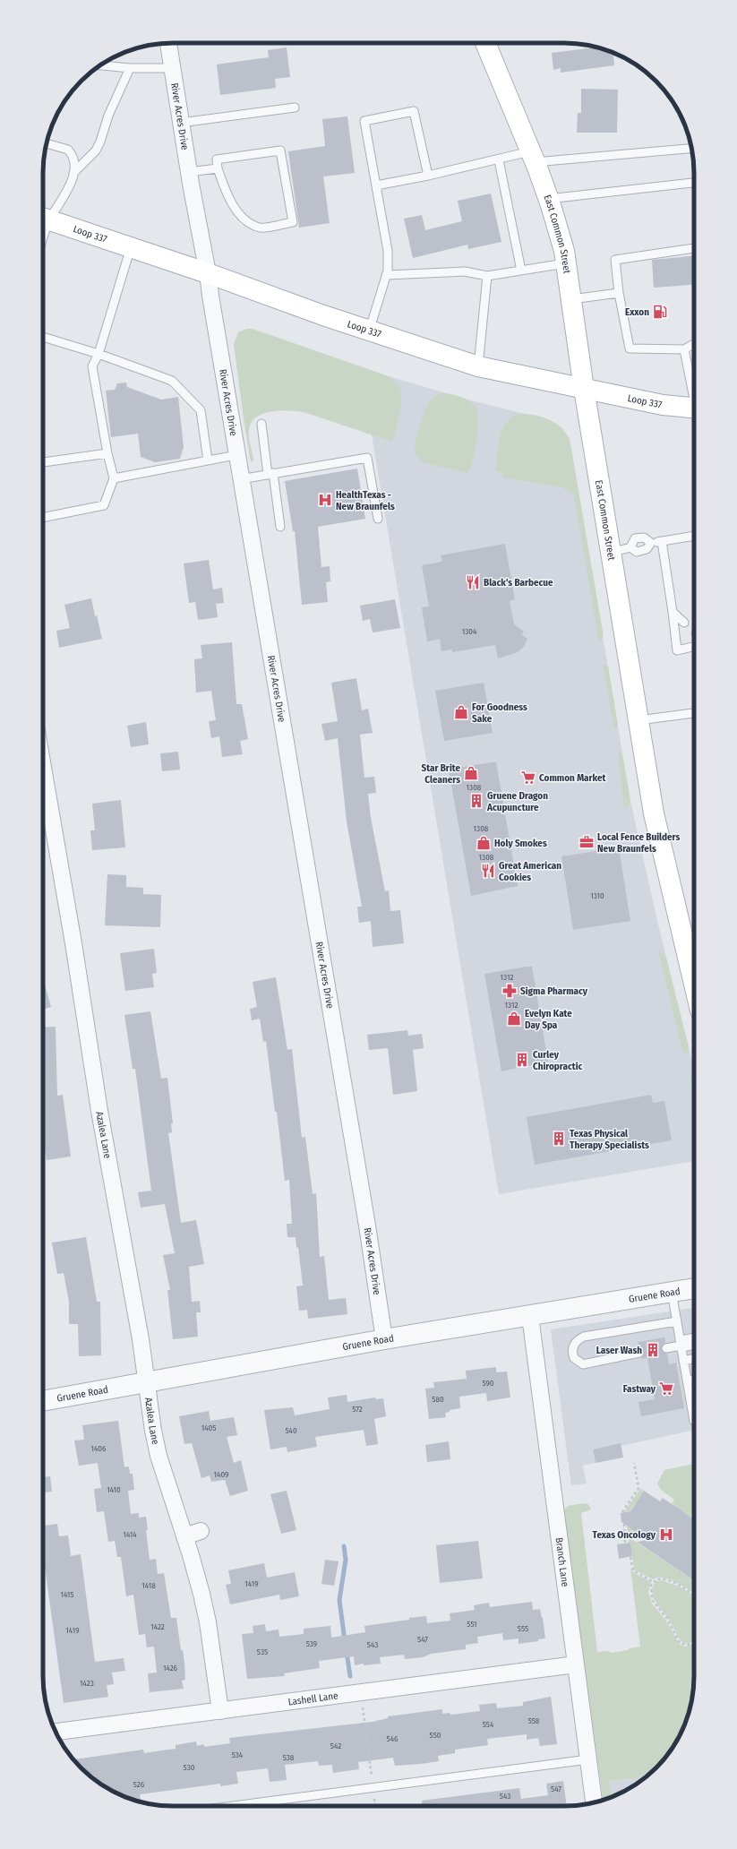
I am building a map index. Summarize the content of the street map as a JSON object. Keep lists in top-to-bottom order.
{
  "streets": {
    "main road": ["Loop 337", "East Common Street"],
    "street": [
      "River Acres Drive",
      "Azalea Lane",
      "Gruene Road",
      "Branch Lane",
      "Lashell Lane"
    ]
  },
  "crossings": [
    ["River Acres Drive", "Loop 337"],
    ["River Acres Drive", "Gruene Road"],
    ["Loop 337", "East Common Street"],
    ["Azalea Lane", "Gruene Road"],
    ["Azalea Lane", "Lashell Lane"],
    ["Gruene Road", "Branch Lane"],
    ["Branch Lane", "Lashell Lane"]
  ],
  "places": {
    "fuel station": ["Exxon"],
    "hospital": ["HealthTexas - New Braunfels", "Texas Oncology"],
    "restaurant": ["Black's Barbecue", "Great American Cookies"],
    "shop": [
      "For Goodness Sake",
      "Star Brite Cleaners",
      "Holy Smokes",
      "Evelyn Kate Day Spa"
    ],
    "supermarket": ["Common Market", "Fastway"],
    "building": [
      "Gruene Dragon Acupuncture",
      "Curley Chiropractic",
      "Texas Physical Therapy Specialists",
      "Laser Wash"
    ],
    "office": ["Local Fence Builders New Braunfels"],
    "pharmacy": ["Sigma Pharmacy"]
  },
  "house_numbers": [
    "1304",
    "1308",
    "1308",
    "1308",
    "1310",
    "1312",
    "1312",
    "590",
    "580",
    "572",
    "1405",
    "540",
    "1406",
    "1409",
    "1410",
    "1414",
    "1419",
    "1418",
    "1415",
    "551",
    "1422",
    "555",
    "1419",
    "547",
    "539",
    "543",
    "535",
    "1426",
    "1423",
    "558",
    "554",
    "550",
    "546",
    "542",
    "534",
    "538",
    "530",
    "526",
    "547",
    "543"
  ]
}
